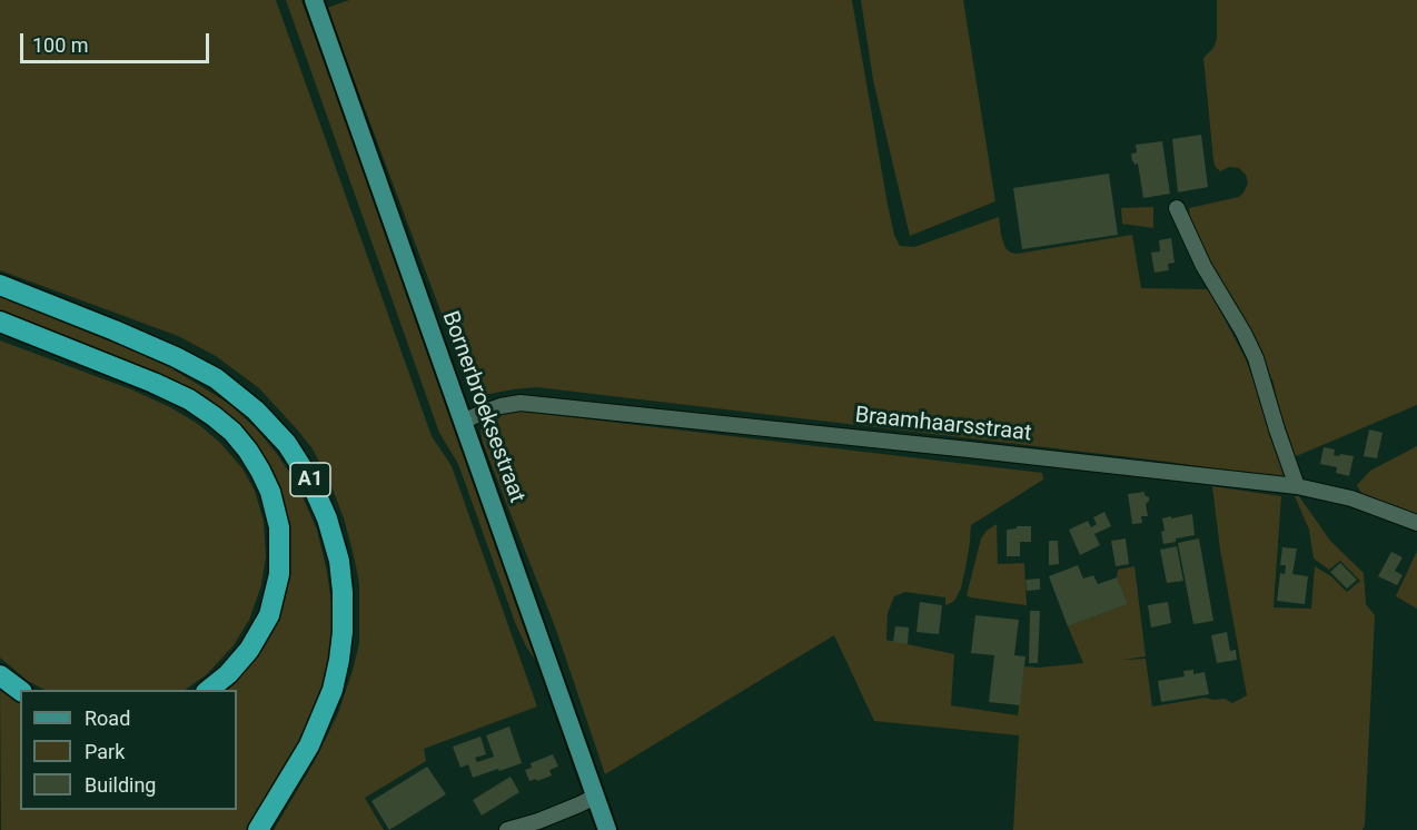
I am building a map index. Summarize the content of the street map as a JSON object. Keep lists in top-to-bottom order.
{
  "streets": {
    "highway": ["A1"],
    "main road": ["Bornerbroeksestraat"],
    "street": ["Braamhaarsstraat"]
  },
  "crossings": [
    ["Bornerbroeksestraat", "Braamhaarsstraat"]
  ],
  "legend": ["Road", "Park", "Building"],
  "scale_bar": "100 m"
}
